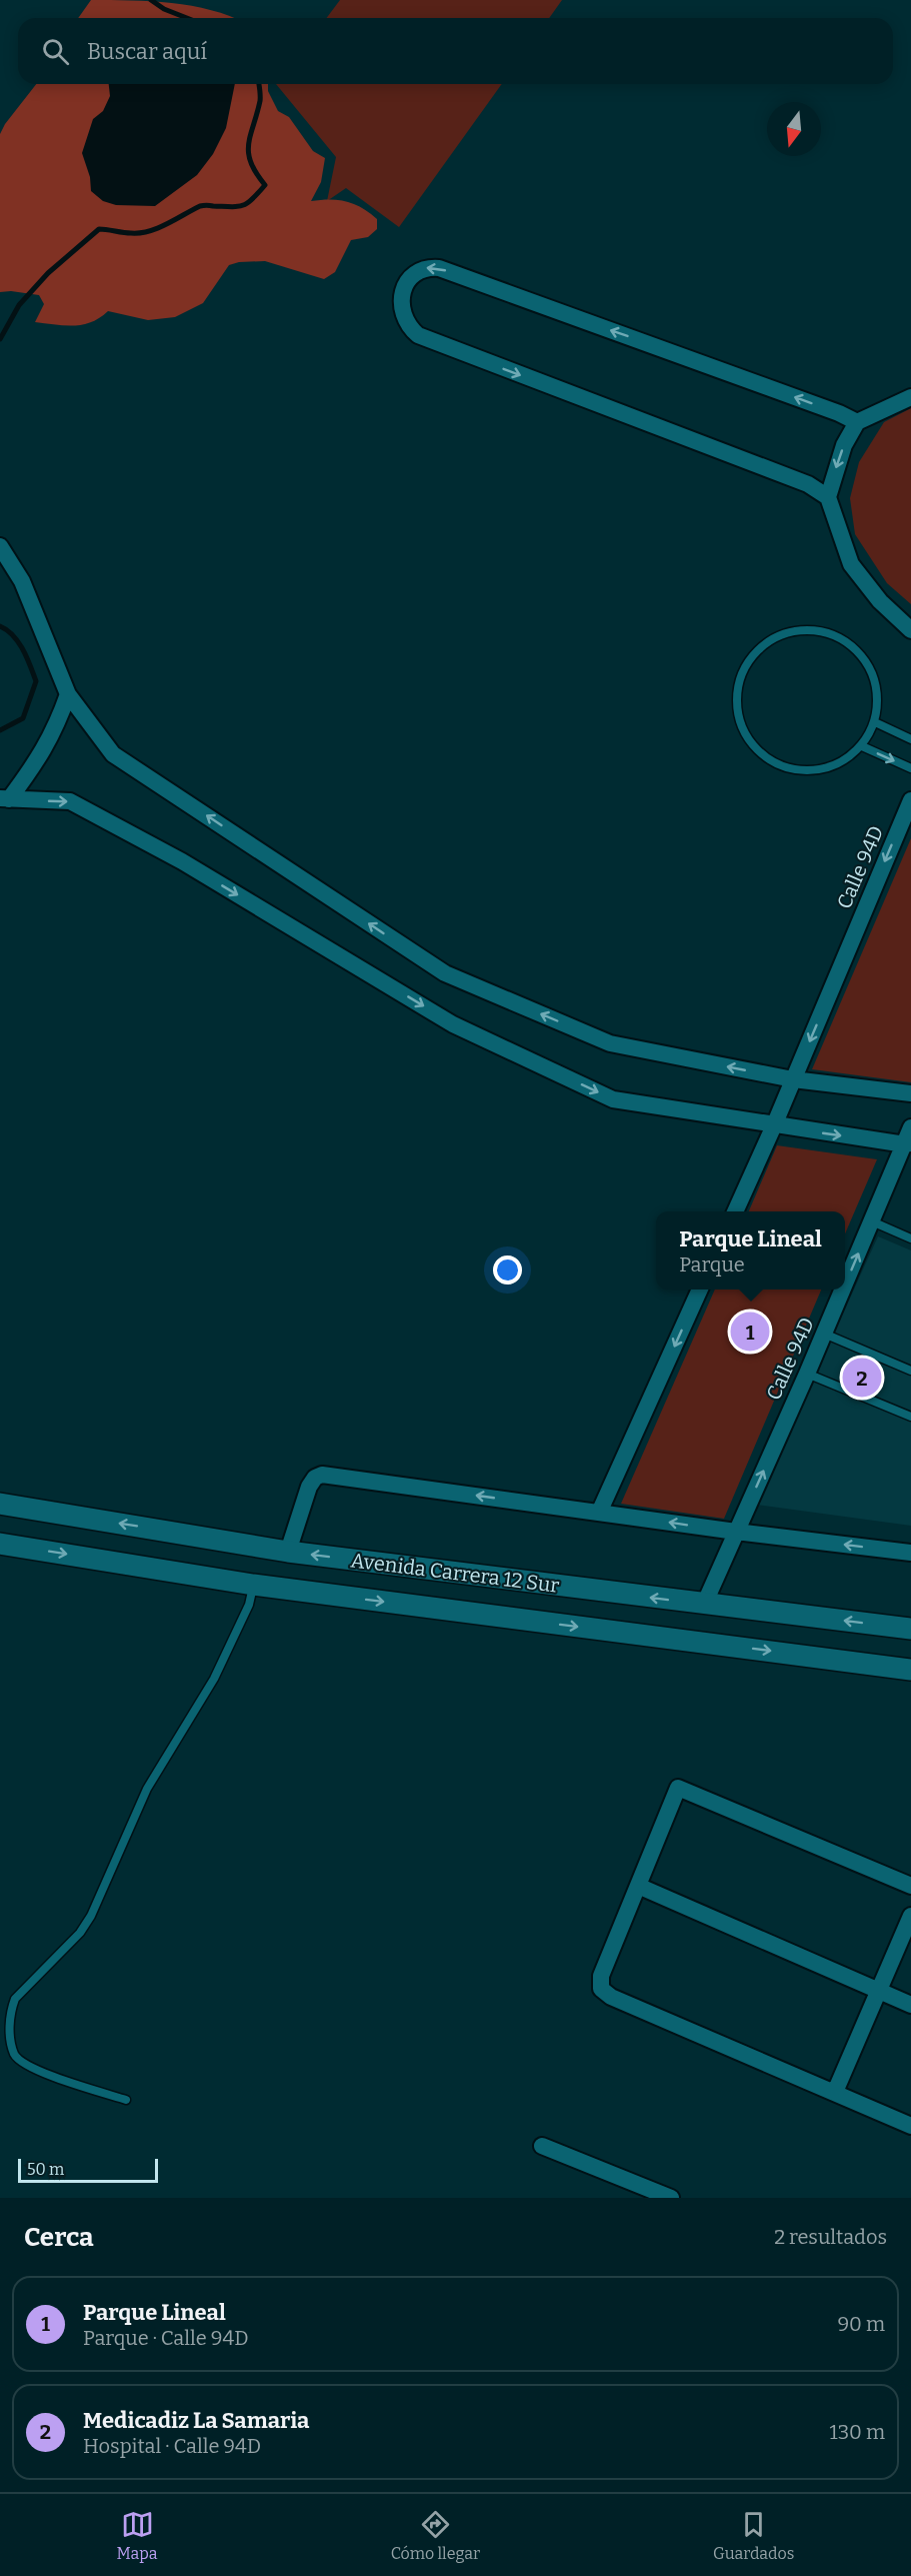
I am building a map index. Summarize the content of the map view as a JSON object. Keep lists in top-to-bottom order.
{
  "streets": {
    "street": ["Calle 94D", "Avenida Carrera 12 Sur"]
  },
  "crossings": [
    ["Calle 94D", "Avenida Carrera 12 Sur"]
  ],
  "scale_bar": "50 m",
  "north": "bottom",
  "page": {
    "search": "Buscar aquí",
    "popup": ["Parque Lineal", "Parque"],
    "pins": ["1", "2"],
    "scale": "50 m",
    "heading": ["Cerca", "2 resultados"],
    "list": [
      {
        "mark": "1",
        "name": "Parque Lineal",
        "note": "Parque · Calle 94D",
        "value": "90 m"
      },
      {
        "mark": "2",
        "name": "Medicadiz La Samaria",
        "note": "Hospital · Calle 94D",
        "value": "130 m"
      }
    ],
    "nav": ["Mapa", "Cómo llegar", "Guardados"]
  }
}
